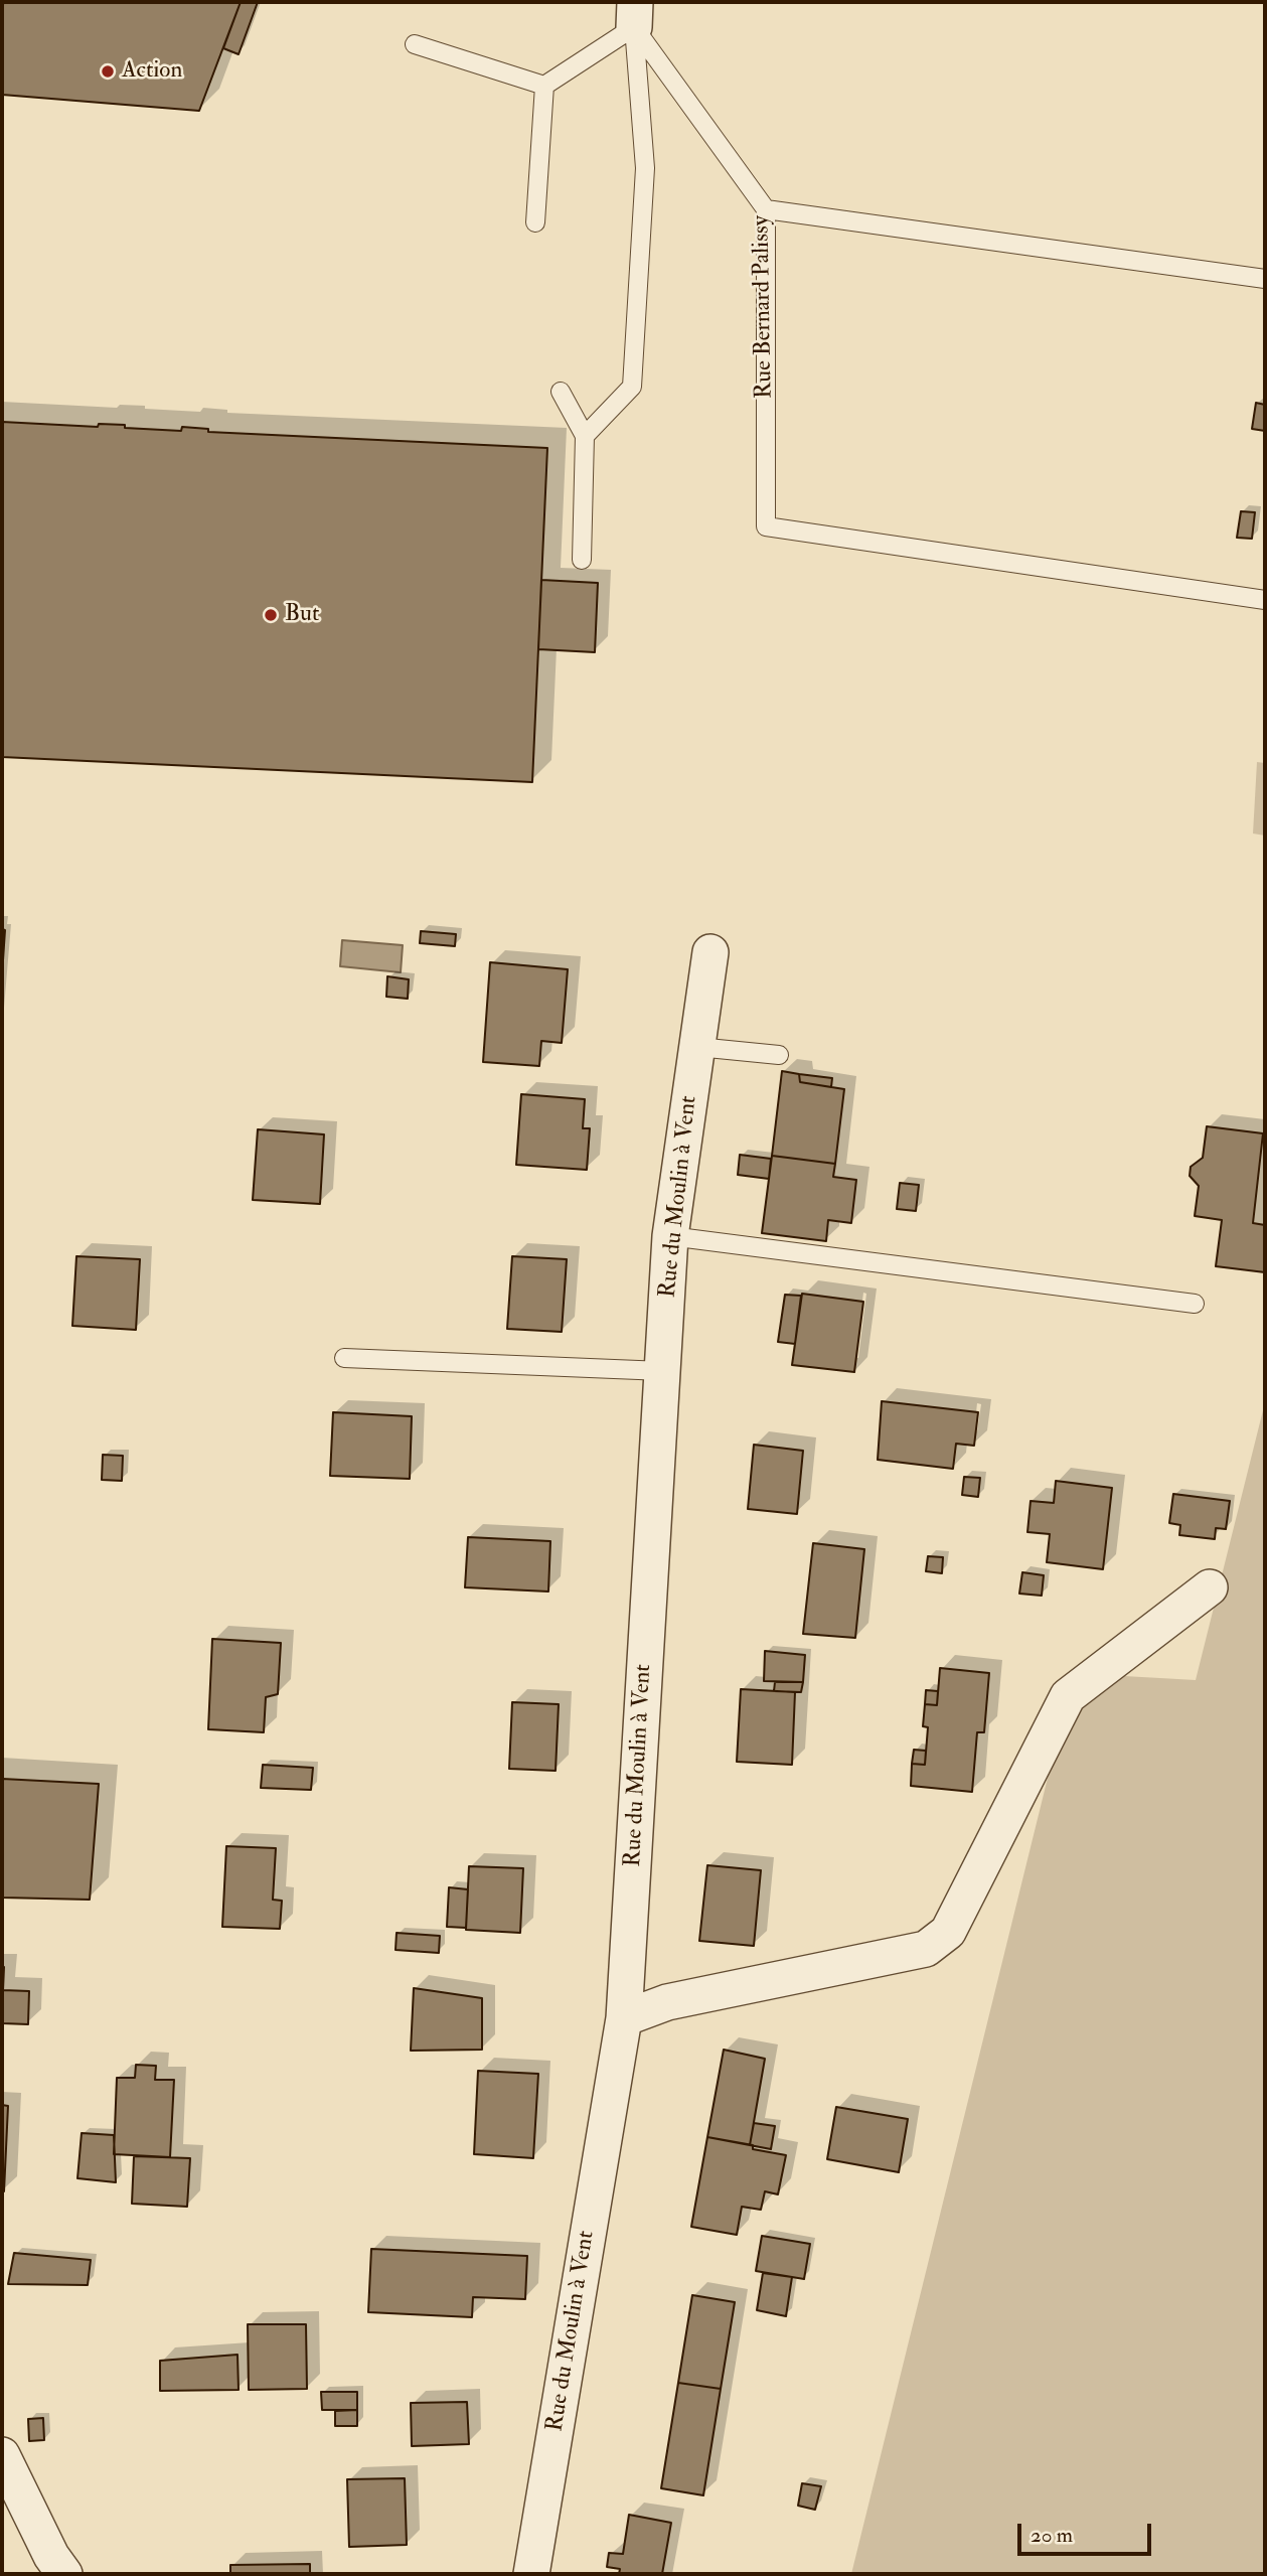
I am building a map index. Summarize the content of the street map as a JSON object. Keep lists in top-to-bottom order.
{
  "streets": {
    "street": ["Rue du Moulin à Vent"],
    "lane": ["Rue Bernard Palissy"]
  },
  "places": ["Action", "But"],
  "scale_bar": "20 m"
}
